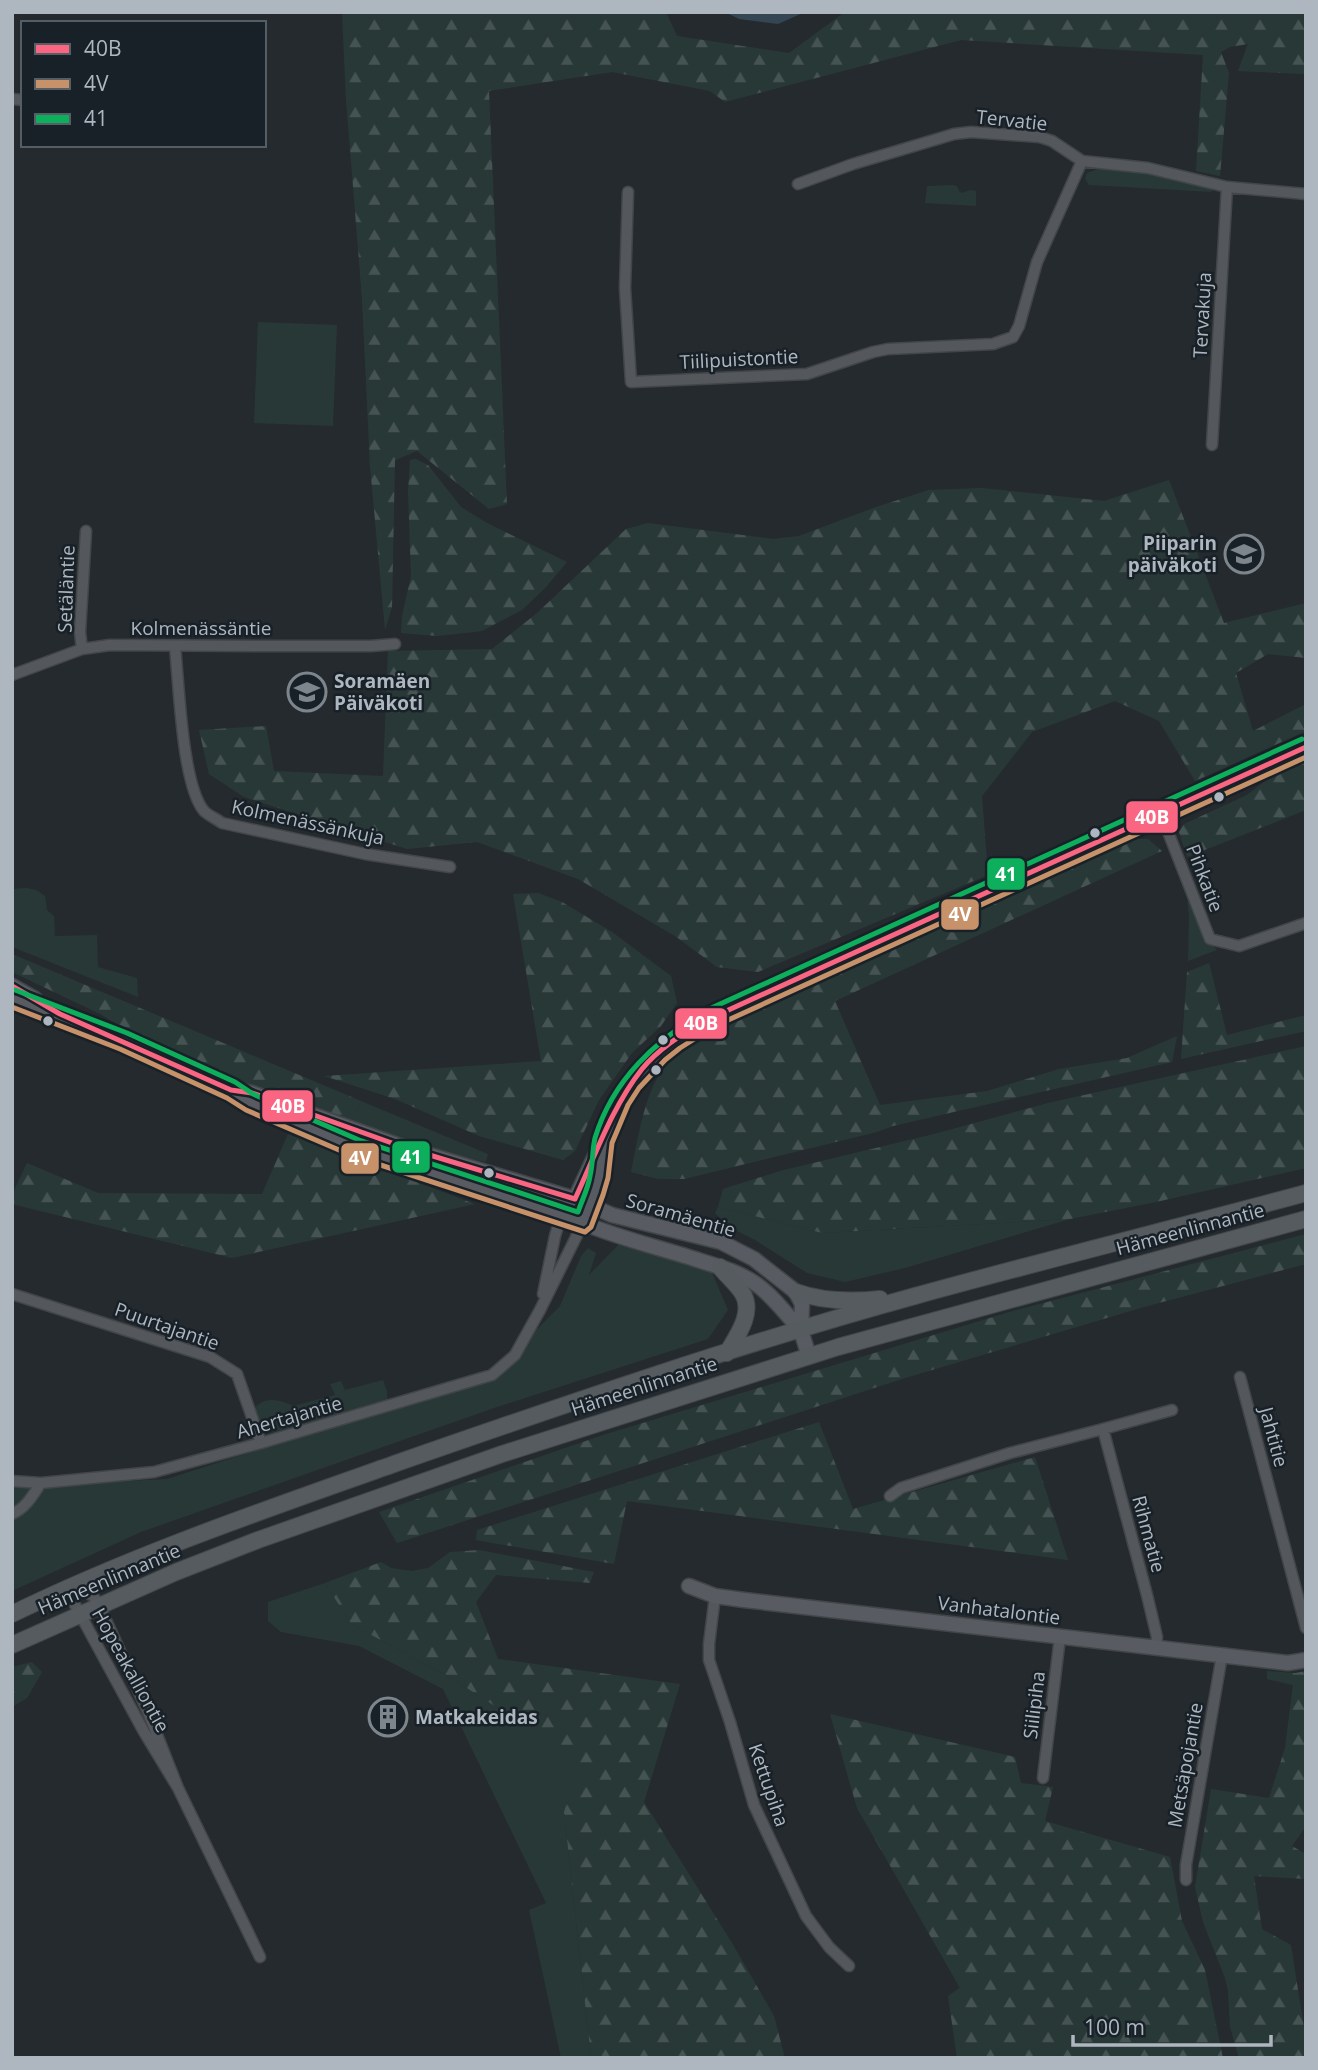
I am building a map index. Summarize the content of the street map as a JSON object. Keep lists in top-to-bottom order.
{
  "streets": {
    "main road": ["Hämeenlinnantie"],
    "street": [
      "Tervatie",
      "Tervakuja",
      "Tiilipuistontie",
      "Setäläntie",
      "Kolmenässäntie",
      "Kolmenässänkuja",
      "Pihkatie",
      "Soramäentie",
      "Puurtajantie",
      "Ahertajantie",
      "Jahtitie",
      "Rihmatie",
      "Vanhatalontie",
      "Hopeakalliontie",
      "Siilipiha",
      "Metsäpojantie",
      "Kettupiha"
    ]
  },
  "crossings": [
    ["Tervatie", "Tervakuja"],
    ["Tervatie", "Tiilipuistontie"],
    ["Setäläntie", "Kolmenässäntie"],
    ["Kolmenässäntie", "Kolmenässänkuja"],
    ["Soramäentie", "Hämeenlinnantie"],
    ["Soramäentie", "Ahertajantie"],
    ["Hämeenlinnantie", "Hopeakalliontie"],
    ["Puurtajantie", "Ahertajantie"],
    ["Rihmatie", "Vanhatalontie"],
    ["Vanhatalontie", "Siilipiha"],
    ["Vanhatalontie", "Metsäpojantie"],
    ["Vanhatalontie", "Kettupiha"]
  ],
  "places": {
    "school or university": ["Piiparin päiväkoti", "Soramäen Päiväkoti"],
    "building": ["Matkakeidas"]
  },
  "lines": ["transit line 41", "transit line 40B", "transit line 4V"],
  "legend": ["40B", "4V", "41"],
  "scale_bar": "100 m"
}
